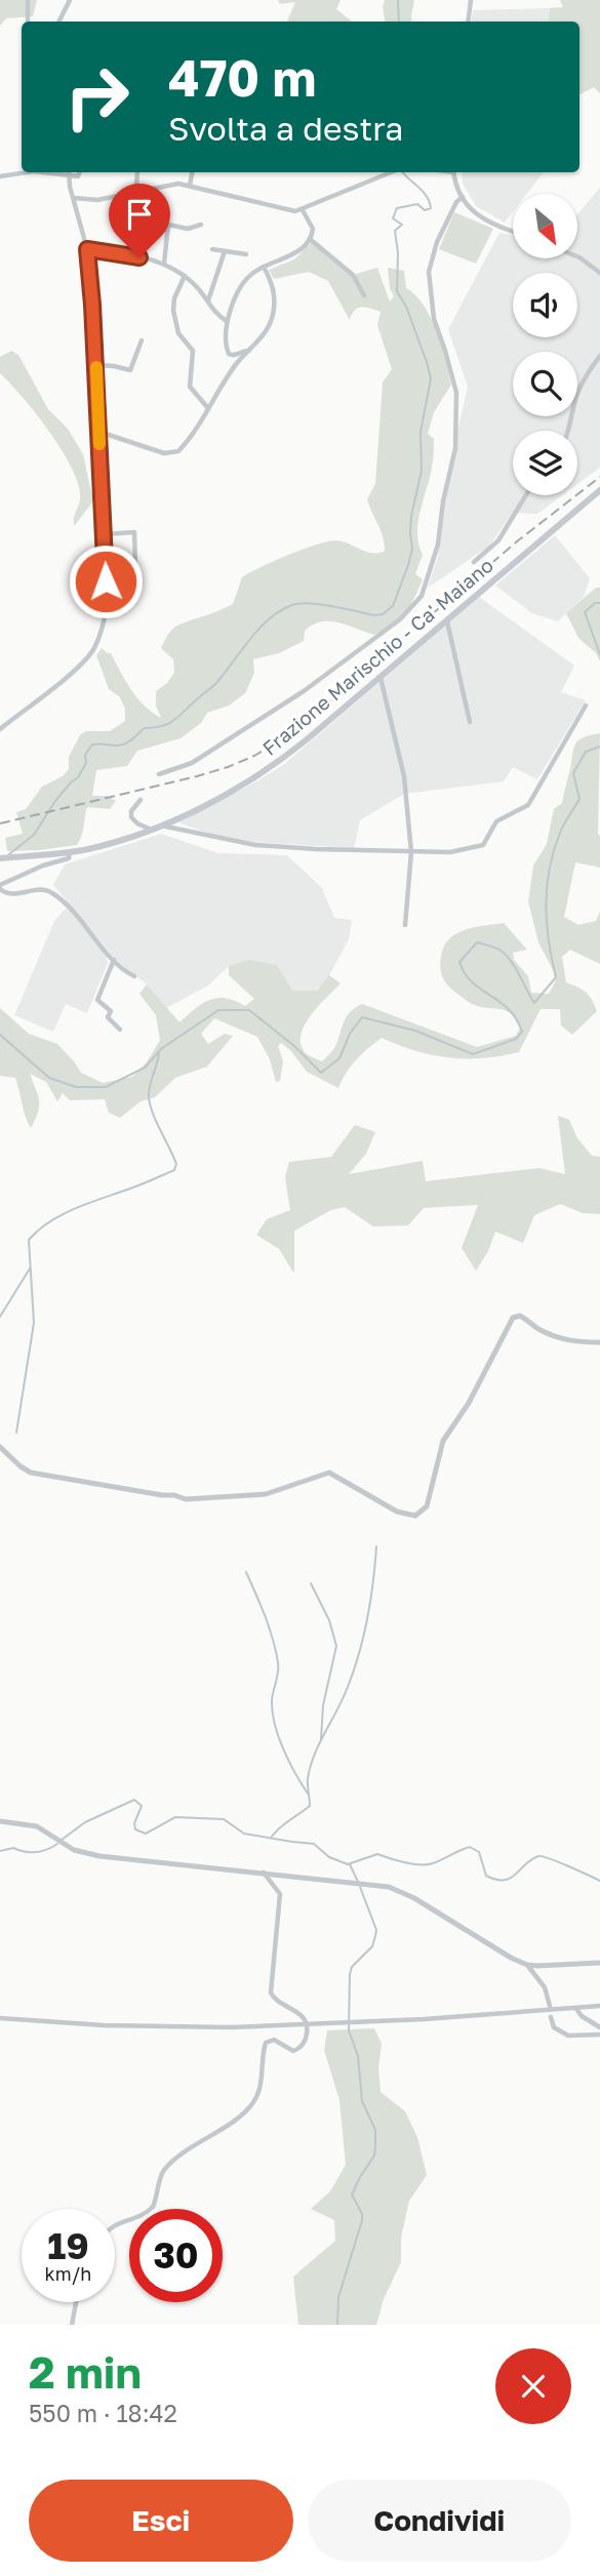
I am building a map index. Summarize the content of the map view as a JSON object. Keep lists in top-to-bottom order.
{
  "streets": {
    "main road": ["Frazione Marischio - Ca' Maiano"]
  },
  "north": "bottom right",
  "page": {
    "turn": ["470 m", "Svolta a destra"],
    "speed": "19 km/h",
    "limit": "30",
    "heading": ["2 min", "550 m · 18:42"],
    "buttons": ["Esci", "Condividi"]
  }
}
